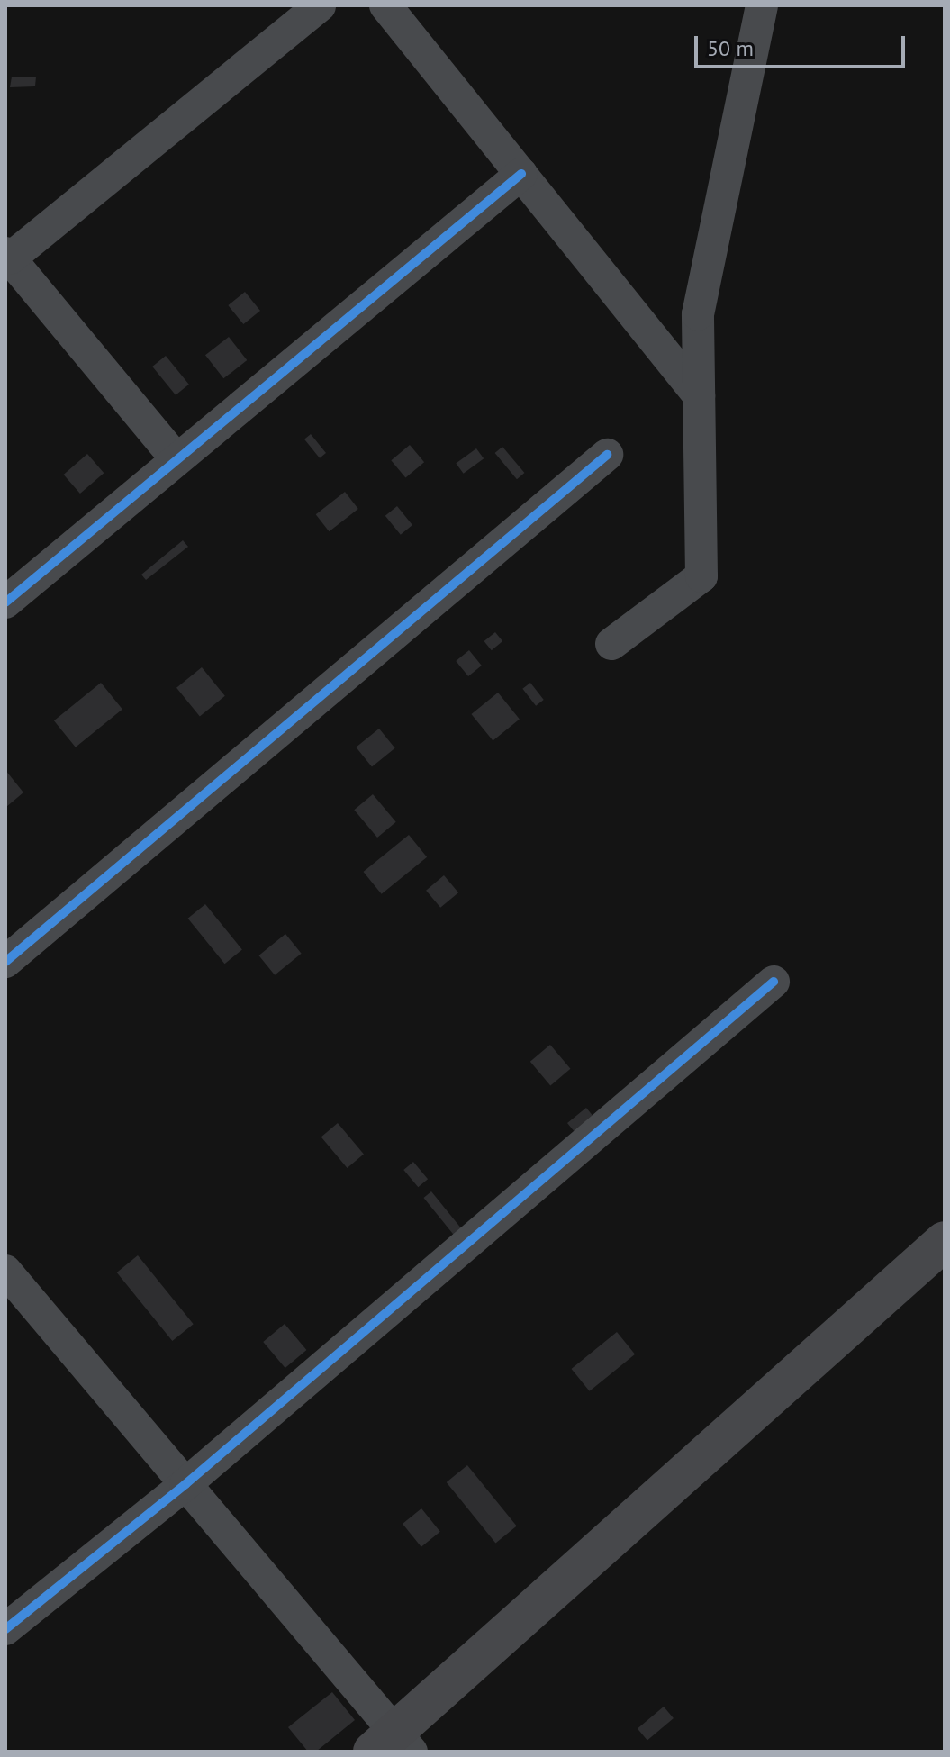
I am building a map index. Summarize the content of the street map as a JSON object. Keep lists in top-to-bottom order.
{
  "scale_bar": "50 m"
}
